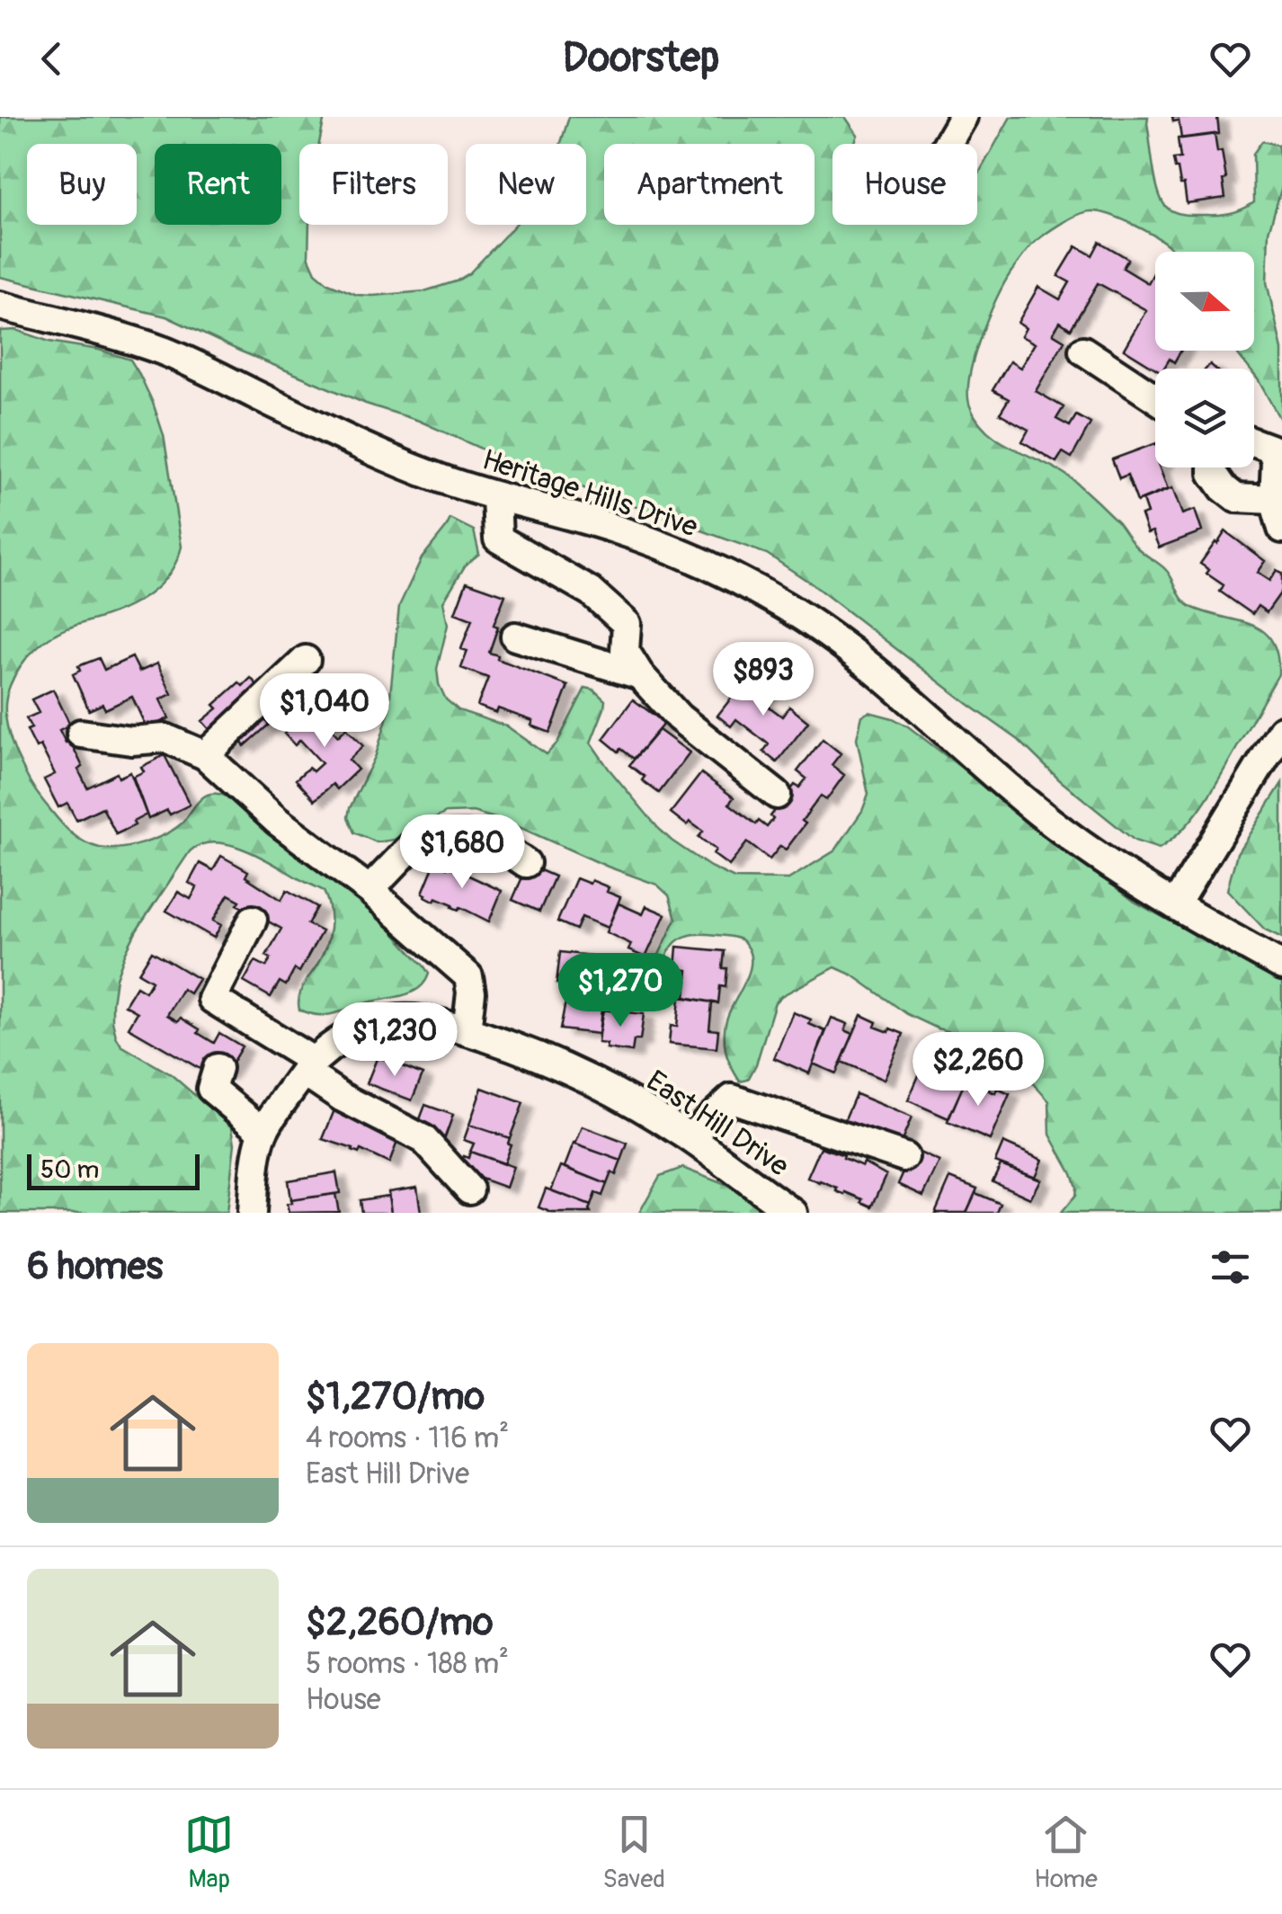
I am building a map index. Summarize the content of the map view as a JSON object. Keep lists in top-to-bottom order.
{
  "streets": {
    "street": ["Heritage Hills Drive", "East Hill Drive"]
  },
  "scale_bar": "50 m",
  "north": "right",
  "page": {
    "header": "Doorstep",
    "chip": [
      "Buy",
      "Rent",
      "Filters",
      "New",
      "Apartment",
      "House"
    ],
    "price": [
      "$893",
      "$1,040",
      "$1,680",
      "$1,270",
      "$1,230",
      "$2,260"
    ],
    "scale": "50 m",
    "heading": "6 homes",
    "list": [
      {
        "name": "$1,270/mo",
        "note": "4 rooms · 116 m² · East Hill Drive"
      },
      {
        "name": "$2,260/mo",
        "note": "5 rooms · 188 m² · House"
      }
    ],
    "tabs": ["Map", "Saved", "Home"]
  }
}
